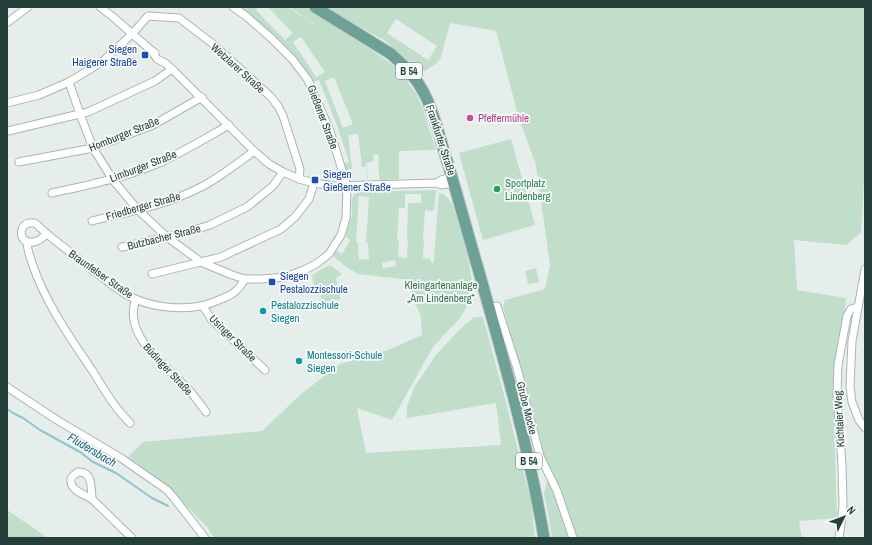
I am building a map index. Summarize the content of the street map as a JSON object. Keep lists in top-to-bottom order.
{
  "streets": {
    "main road": ["B 54", "Frankfurter Straße"],
    "street": [
      "Wetzlarer Straße",
      "Gießener Straße",
      "Homburger Straße",
      "Limburger Straße",
      "Friedberger Straße",
      "Butzbacher Straße",
      "Braunfelser Straße",
      "Usinger Straße",
      "Büdinger Straße",
      "Grube Mocke",
      "Kichtaler Weg"
    ]
  },
  "crossings": [
    ["Frankfurter Straße", "Grube Mocke"],
    ["Braunfelser Straße", "Usinger Straße"],
    ["Braunfelser Straße", "Büdinger Straße"]
  ],
  "water": ["Fludersbach"],
  "parks": ["Kleingartenanlage „Am Lindenberg“"],
  "places": {
    "transit": ["Siegen Haigerer Straße", "Siegen Gießener Straße", "Siegen Pestalozzischule"],
    "other": [
      "Pfeffermühle",
      "Sportplatz Lindenberg",
      "Pestalozzischule Siegen",
      "Montessori-Schule Siegen"
    ]
  },
  "north": "top right"
}
